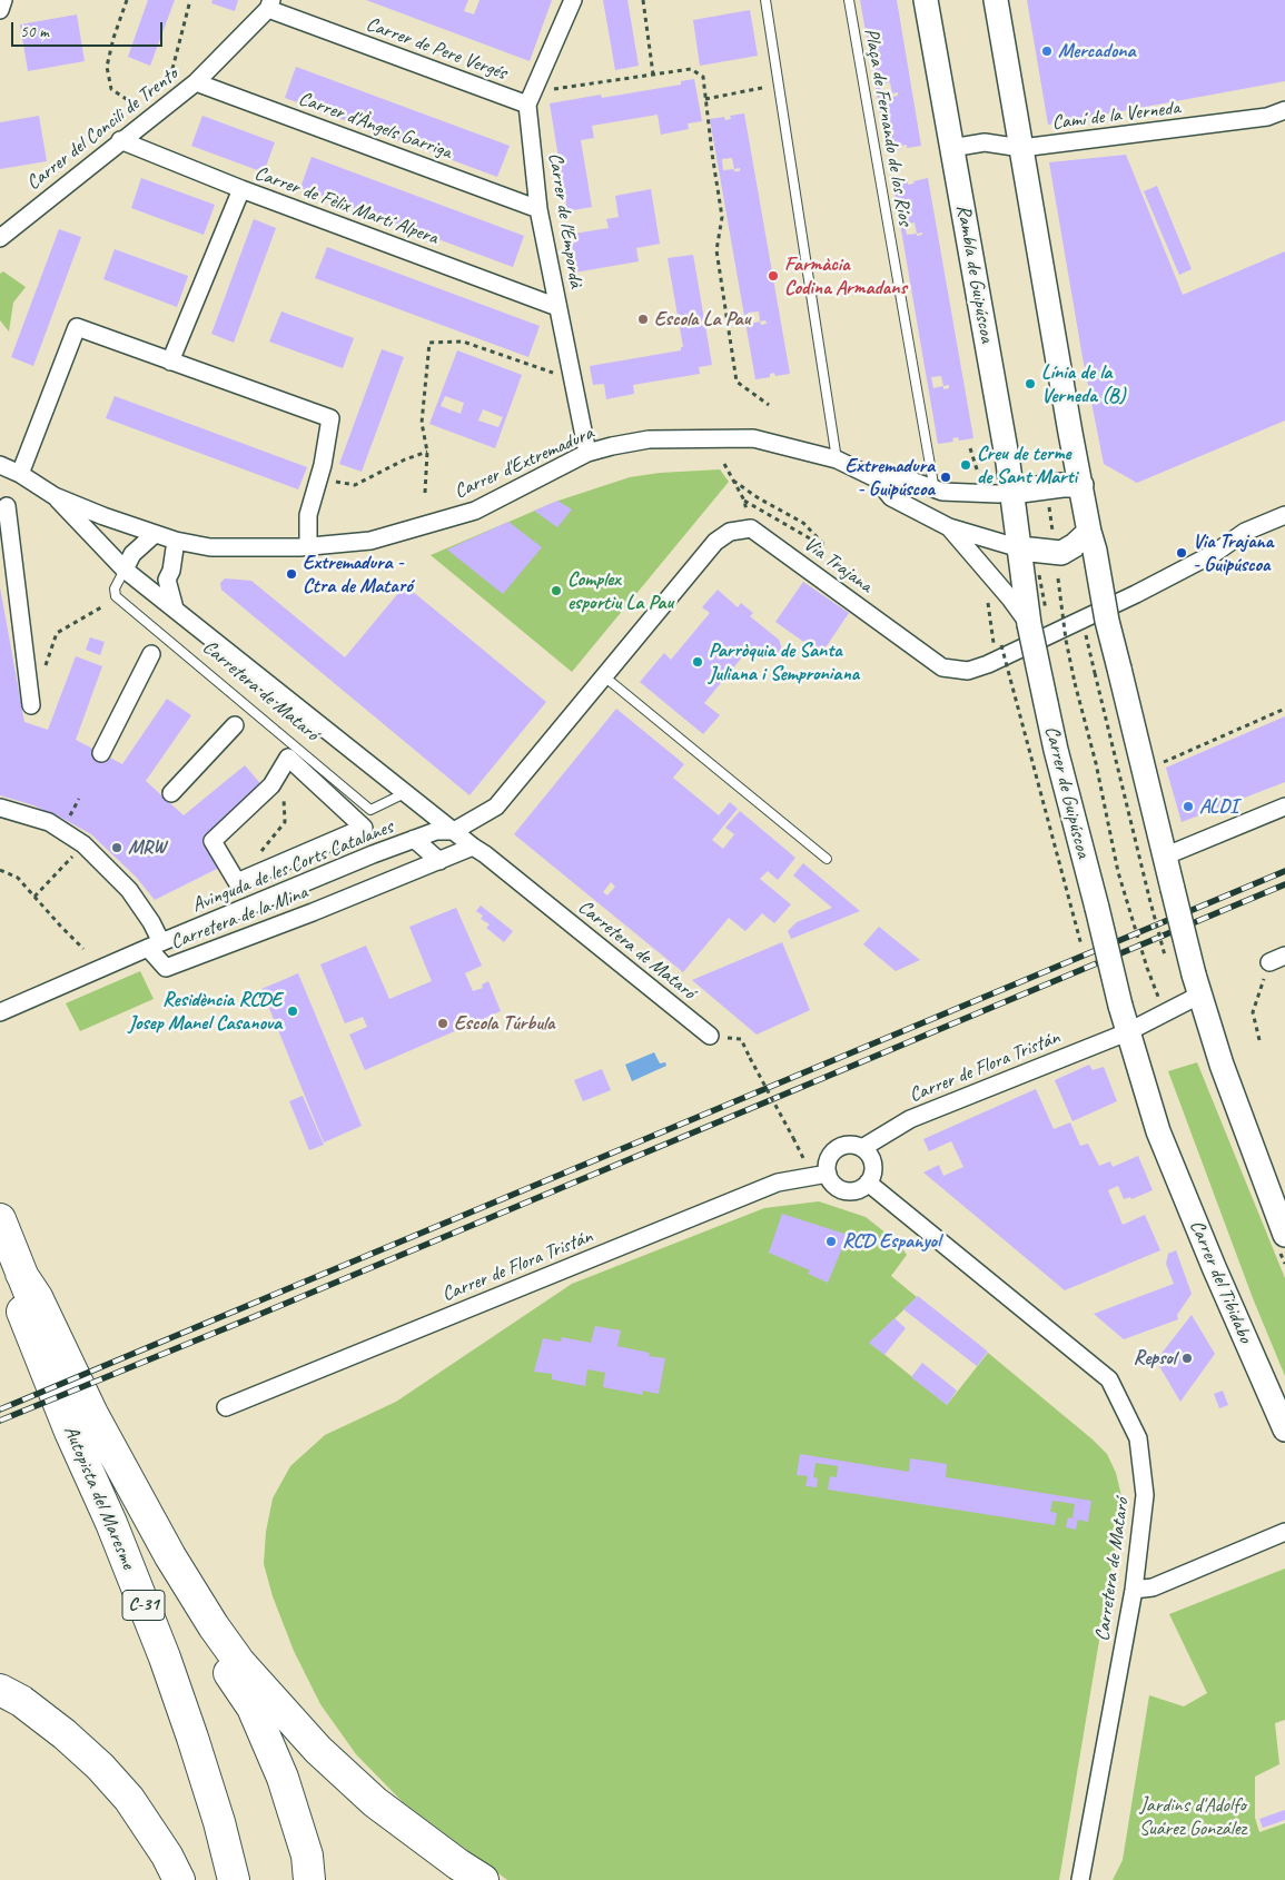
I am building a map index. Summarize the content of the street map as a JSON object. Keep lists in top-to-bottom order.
{
  "streets": {
    "highway": ["Autopista del Maresme", "C-31"],
    "main road": ["Rambla de Guipúscoa", "Carrer de Guipúscoa", "Carrer del Tibidabo"],
    "street": [
      "Carrer de Pere Vergés",
      "Camí de la Verneda",
      "Carrer d'Àngels Garriga",
      "Carrer del Concili de Trento",
      "Carrer de Fèlix Martí Alpera",
      "Carrer de l'Empordà",
      "Carrer d'Extremadura",
      "Via Trajana",
      "Carretera de Mataró",
      "Avinguda de les Corts Catalanes",
      "Carretera de la Mina",
      "Carrer de Flora Tristán"
    ],
    "lane": ["Plaça de Fernando de los Ríos"]
  },
  "crossings": [
    ["Carrer de Pere Vergés", "Carrer del Concili de Trento"],
    ["Carrer de Pere Vergés", "Carrer de l'Empordà"],
    ["Camí de la Verneda", "Rambla de Guipúscoa"],
    ["Carrer d'Àngels Garriga", "Carrer del Concili de Trento"],
    ["Carrer d'Àngels Garriga", "Carrer de l'Empordà"],
    ["Plaça de Fernando de los Ríos", "Carrer d'Extremadura"],
    ["Carrer del Concili de Trento", "Carrer de Fèlix Martí Alpera"],
    ["Carrer de Fèlix Martí Alpera", "Carrer de l'Empordà"],
    ["Carrer de l'Empordà", "Carrer d'Extremadura"],
    ["Rambla de Guipúscoa", "Carrer d'Extremadura"],
    ["Rambla de Guipúscoa", "Carrer de Guipúscoa"],
    ["Carrer d'Extremadura", "Carretera de Mataró"],
    ["Carrer d'Extremadura", "Carrer de Guipúscoa"],
    ["Via Trajana", "Carretera de Mataró"],
    ["Via Trajana", "Avinguda de les Corts Catalanes"],
    ["Carretera de Mataró", "Avinguda de les Corts Catalanes"],
    ["Carretera de Mataró", "Carretera de la Mina"],
    ["Carretera de Mataró", "Carrer de Flora Tristán"],
    ["Carrer de Guipúscoa", "Carrer de Flora Tristán"],
    ["Carrer de Guipúscoa", "Carrer del Tibidabo"],
    ["Avinguda de les Corts Catalanes", "Carretera de la Mina"],
    ["Autopista del Maresme", "C-31"]
  ],
  "parks": ["Jardins d'Adolfo Suárez González"],
  "places": [
    "Mercadona",
    "Farmàcia Codina Armadans",
    "Escola La Pau",
    "Línia de la Verneda (B)",
    "Creu de terme de Sant Marti",
    "Extremadura - Guipúscoa",
    "Via Trajana - Guipúscoa",
    "Extremadura - Ctra de Mataró",
    "Complex esportiu La Pau",
    "Parròquia de Santa Juliana i Semproniana",
    "ALDI",
    "MRW",
    "Residència RCDE Josep Manel Casanova",
    "Escola Túrbula",
    "RCD Espanyol",
    "Repsol"
  ],
  "scale_bar": "50 m"
}
